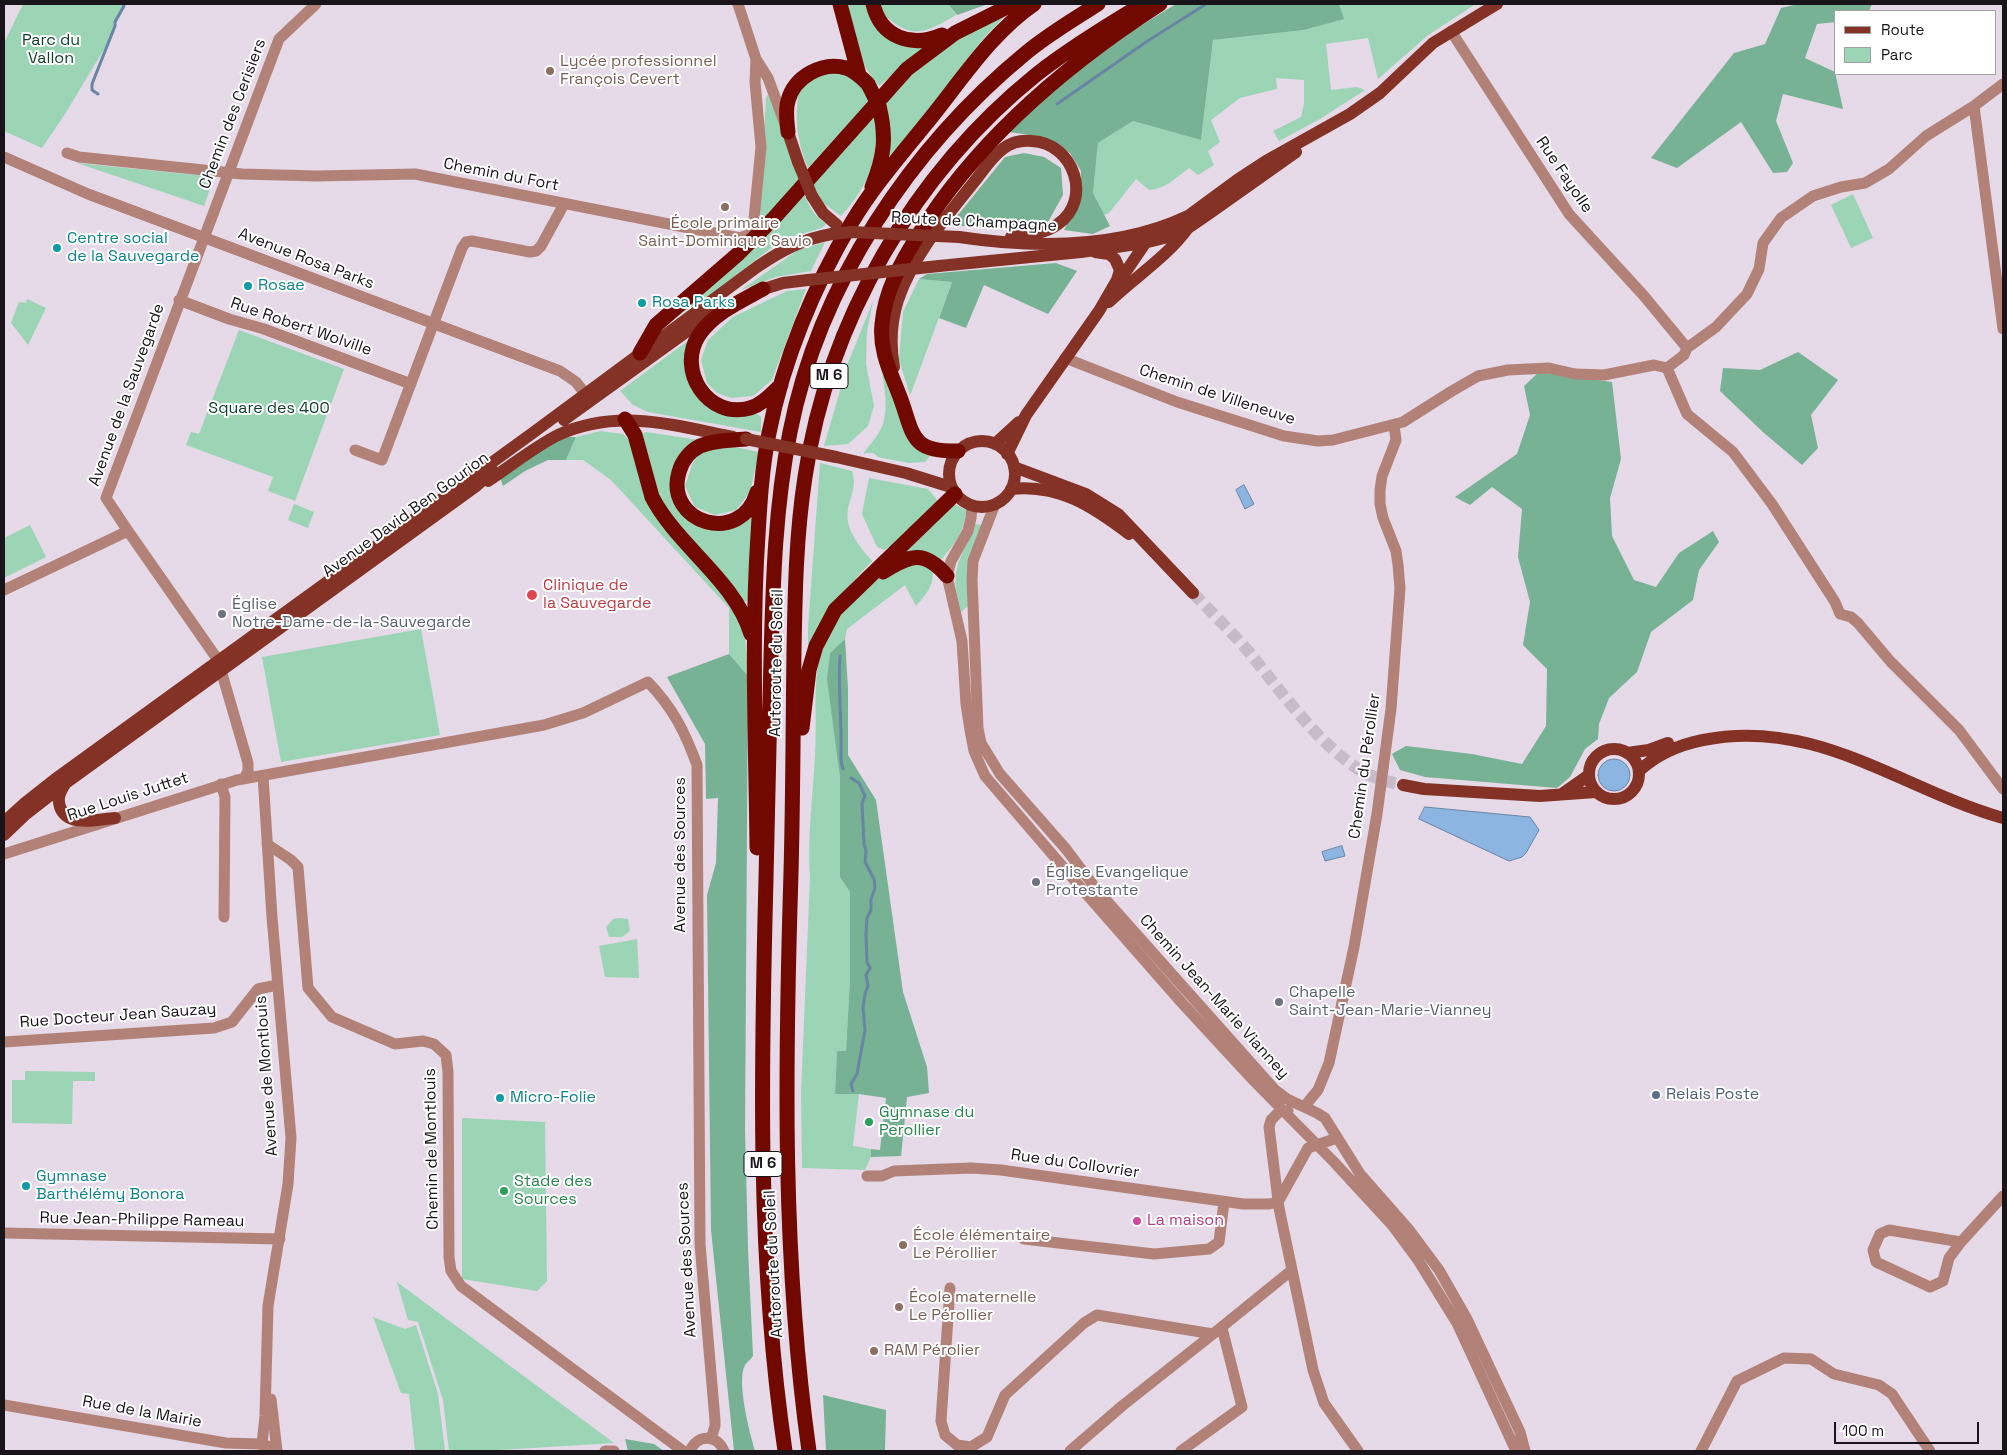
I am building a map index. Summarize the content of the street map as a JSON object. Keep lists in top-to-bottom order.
{
  "streets": {
    "highway": ["M 6", "Autoroute du Soleil"],
    "main road": ["Route de Champagne", "Avenue David Ben Gourion"],
    "street": [
      "Chemin des Cerisiers",
      "Chemin du Fort",
      "Rue Fayolle",
      "Avenue Rosa Parks",
      "Rue Robert Wolville",
      "Avenue de la Sauvegarde",
      "Chemin de Villeneuve",
      "Chemin du Pérollier",
      "Rue Louis Juttet",
      "Avenue des Sources",
      "Chemin Jean-Marie Vianney",
      "Rue Docteur Jean Sauzay",
      "Avenue de Montlouis",
      "Chemin de Montlouis",
      "Rue du Collovrier",
      "Rue Jean-Philippe Rameau",
      "Rue de la Mairie"
    ]
  },
  "crossings": [
    ["Chemin des Cerisiers", "Chemin du Fort"],
    ["Chemin des Cerisiers", "Avenue de la Sauvegarde"],
    ["Rue Fayolle", "Route de Champagne"],
    ["Route de Champagne", "Avenue David Ben Gourion"],
    ["Avenue Rosa Parks", "Avenue de la Sauvegarde"],
    ["Avenue Rosa Parks", "Avenue David Ben Gourion"],
    ["Rue Robert Wolville", "Avenue de la Sauvegarde"],
    ["Avenue de la Sauvegarde", "Avenue David Ben Gourion"],
    ["Avenue de la Sauvegarde", "Rue Louis Juttet"],
    ["Chemin de Villeneuve", "Chemin du Pérollier"],
    ["Chemin du Pérollier", "Chemin Jean-Marie Vianney"],
    ["Rue Louis Juttet", "Avenue des Sources"],
    ["Rue Louis Juttet", "Avenue de Montlouis"],
    ["Avenue des Sources", "Avenue de Montlouis"],
    ["Rue Docteur Jean Sauzay", "Avenue de Montlouis"],
    ["Avenue de Montlouis", "Chemin de Montlouis"],
    ["Avenue de Montlouis", "Rue Jean-Philippe Rameau"],
    ["Avenue de Montlouis", "Rue de la Mairie"]
  ],
  "parks": ["Parc du Vallon", "Square des 400"],
  "places": [
    "Lycée professionnel François Cevert",
    "École primaire Saint-Dominique Savio",
    "Centre social de la Sauvegarde",
    "Rosae",
    "Rosa Parks",
    "Clinique de la Sauvegarde",
    "Église Notre-Dame-de-la-Sauvegarde",
    "Église Evangelique Protestante",
    "Chapelle Saint-Jean-Marie-Vianney",
    "Relais Poste",
    "Micro-Folie",
    "Gymnase du Perollier",
    "Gymnase Barthélémy Bonora",
    "Stade des Sources",
    "La maison",
    "École élémentaire Le Pérollier",
    "École maternelle Le Pérollier",
    "RAM Pérolier"
  ],
  "legend": ["Route", "Parc"],
  "scale_bar": "100 m"
}
